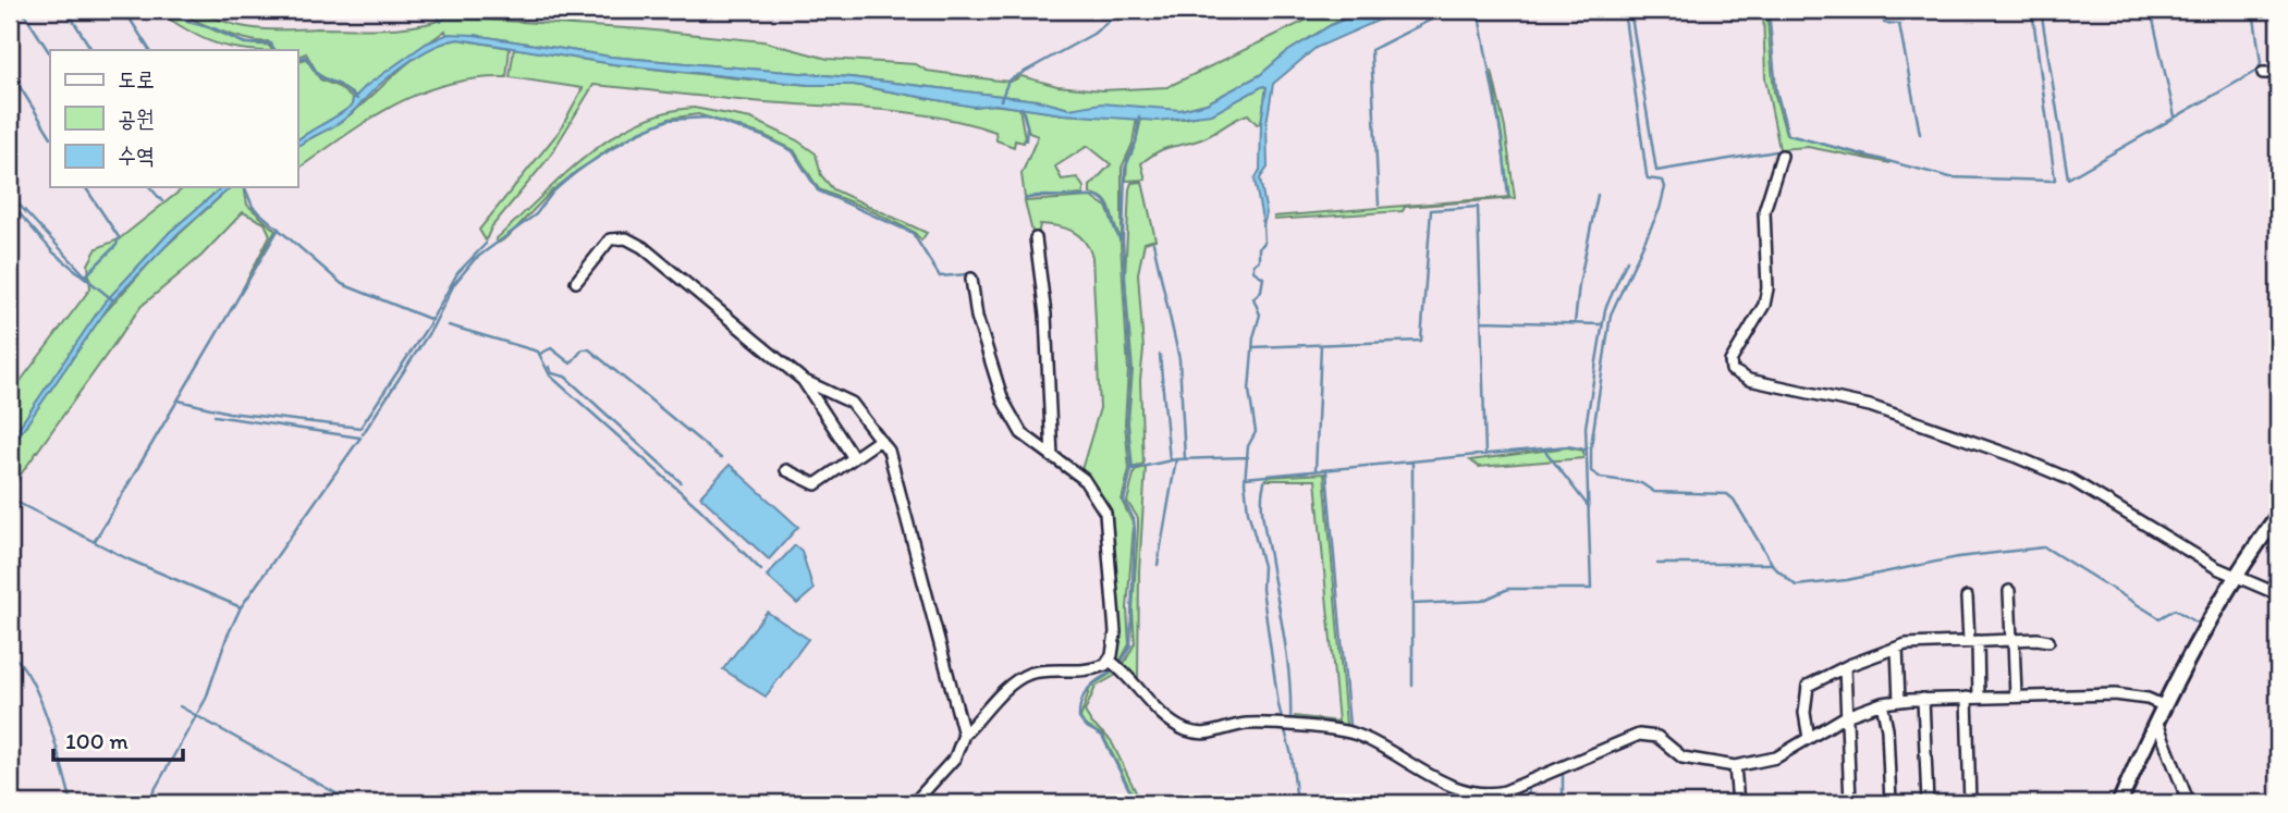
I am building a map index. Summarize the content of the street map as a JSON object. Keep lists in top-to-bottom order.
{
  "legend": ["도로", "공원", "수역"],
  "scale_bar": "100 m"
}
